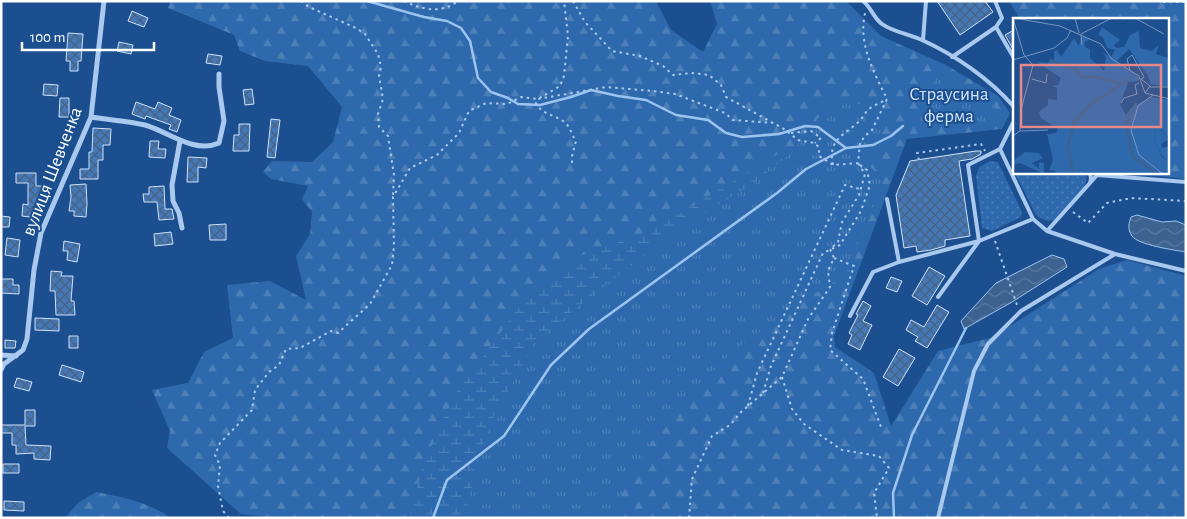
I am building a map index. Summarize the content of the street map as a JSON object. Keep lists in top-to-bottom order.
{
  "streets": {
    "street": ["вулиця Шевченка"]
  },
  "parks": ["Страусина ферма"],
  "scale_bar": "100 m"
}
